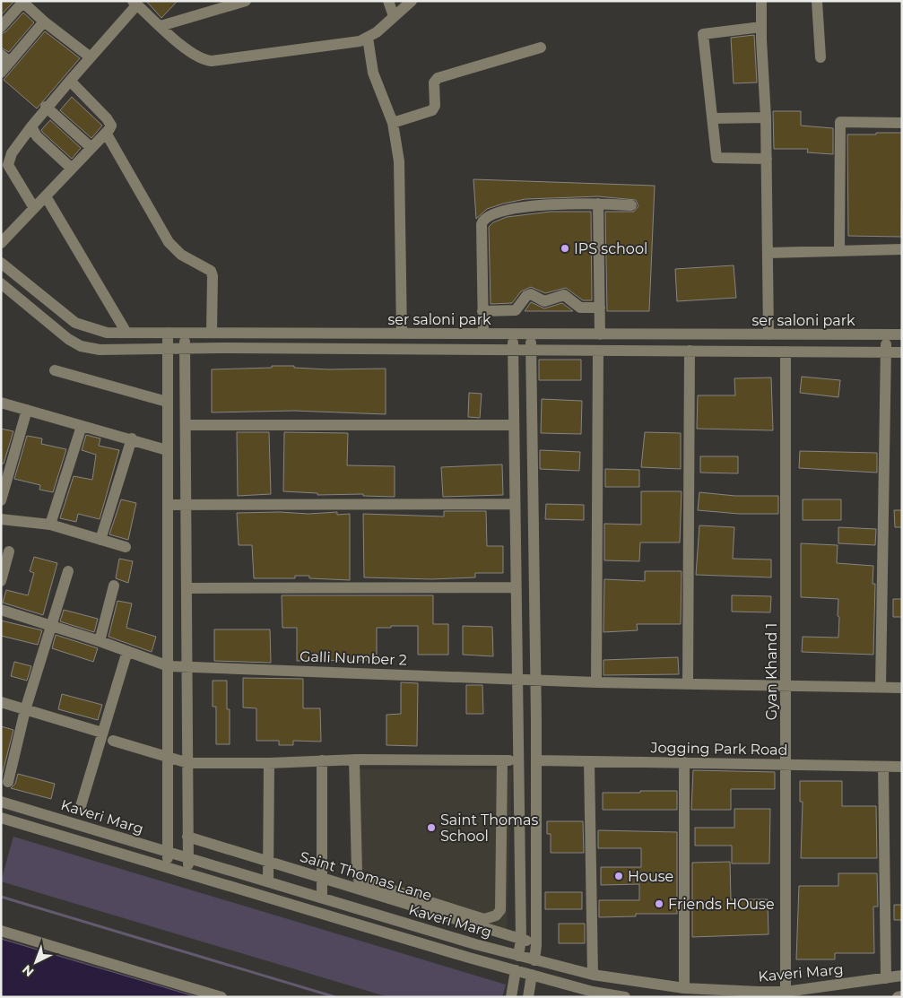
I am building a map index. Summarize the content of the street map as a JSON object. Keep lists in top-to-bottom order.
{
  "streets": {
    "street": [
      "ser saloni park",
      "Galli Number 2",
      "Gyan Khand 1",
      "Jogging Park Road",
      "Kaveri Marg",
      "Saint Thomas Lane"
    ]
  },
  "crossings": [
    ["Galli Number 2", "Gyan Khand 1"],
    ["Gyan Khand 1", "Jogging Park Road"],
    ["Gyan Khand 1", "Kaveri Marg"]
  ],
  "places": [
    "IPS school",
    "Saint Thomas School",
    "House",
    "Friends HOuse"
  ],
  "north": "bottom left"
}
